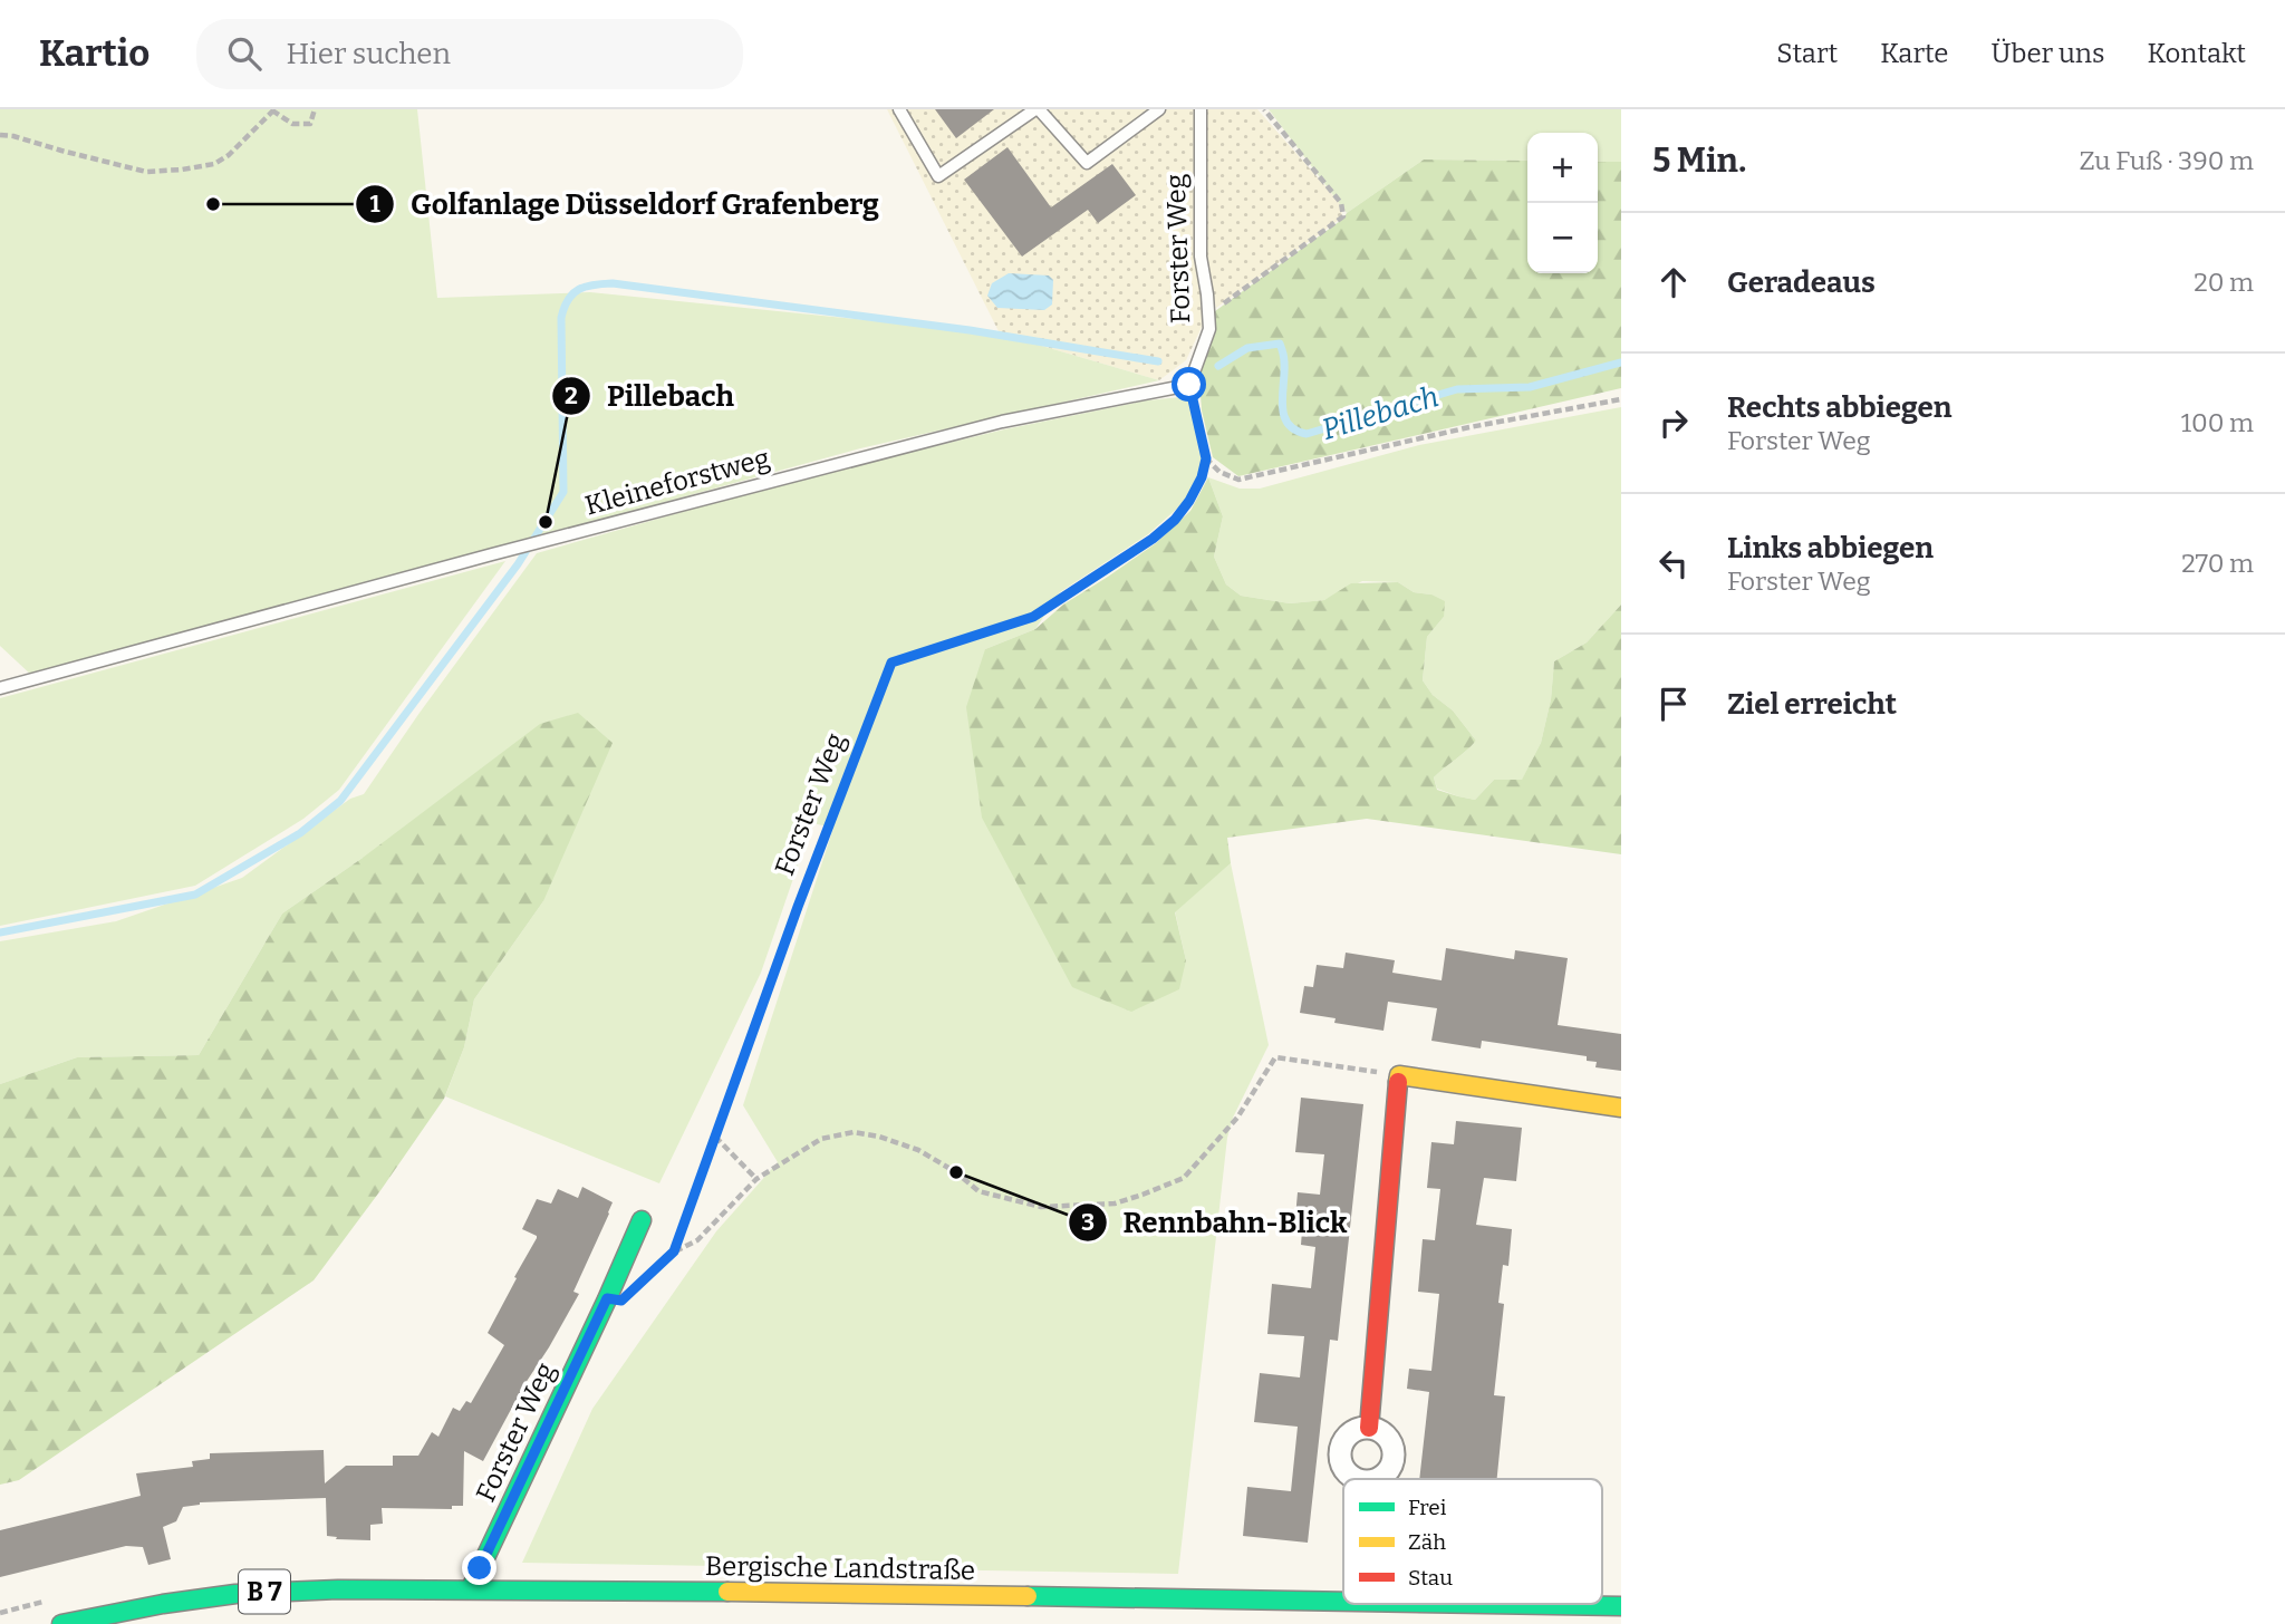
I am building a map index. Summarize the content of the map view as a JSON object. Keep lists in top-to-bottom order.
{
  "streets": {
    "main road": ["Forster Weg", "Bergische Landstraße", "B 7"],
    "lane": ["Kleineforstweg"]
  },
  "crossings": [
    ["Forster Weg", "Kleineforstweg"],
    ["Forster Weg", "Bergische Landstraße"]
  ],
  "water": ["Pillebach"],
  "places": ["Golfanlage Düsseldorf Grafenberg", "Pillebach", "Rennbahn-Blick"],
  "legend": ["Frei", "Zäh", "Stau"],
  "page": {
    "header": "Kartio",
    "search": "Hier suchen",
    "nav": [
      "Start",
      "Karte",
      "Über uns",
      "Kontakt"
    ],
    "heading": ["5 Min.", "Zu Fuß · 390 m"],
    "map_buttons": ["+", "−"],
    "list": [
      ["Geradeaus", "20 m"],
      ["Rechts abbiegen", "Forster Weg", "100 m"],
      ["Links abbiegen", "Forster Weg", "270 m"],
      "Ziel erreicht"
    ]
  }
}
